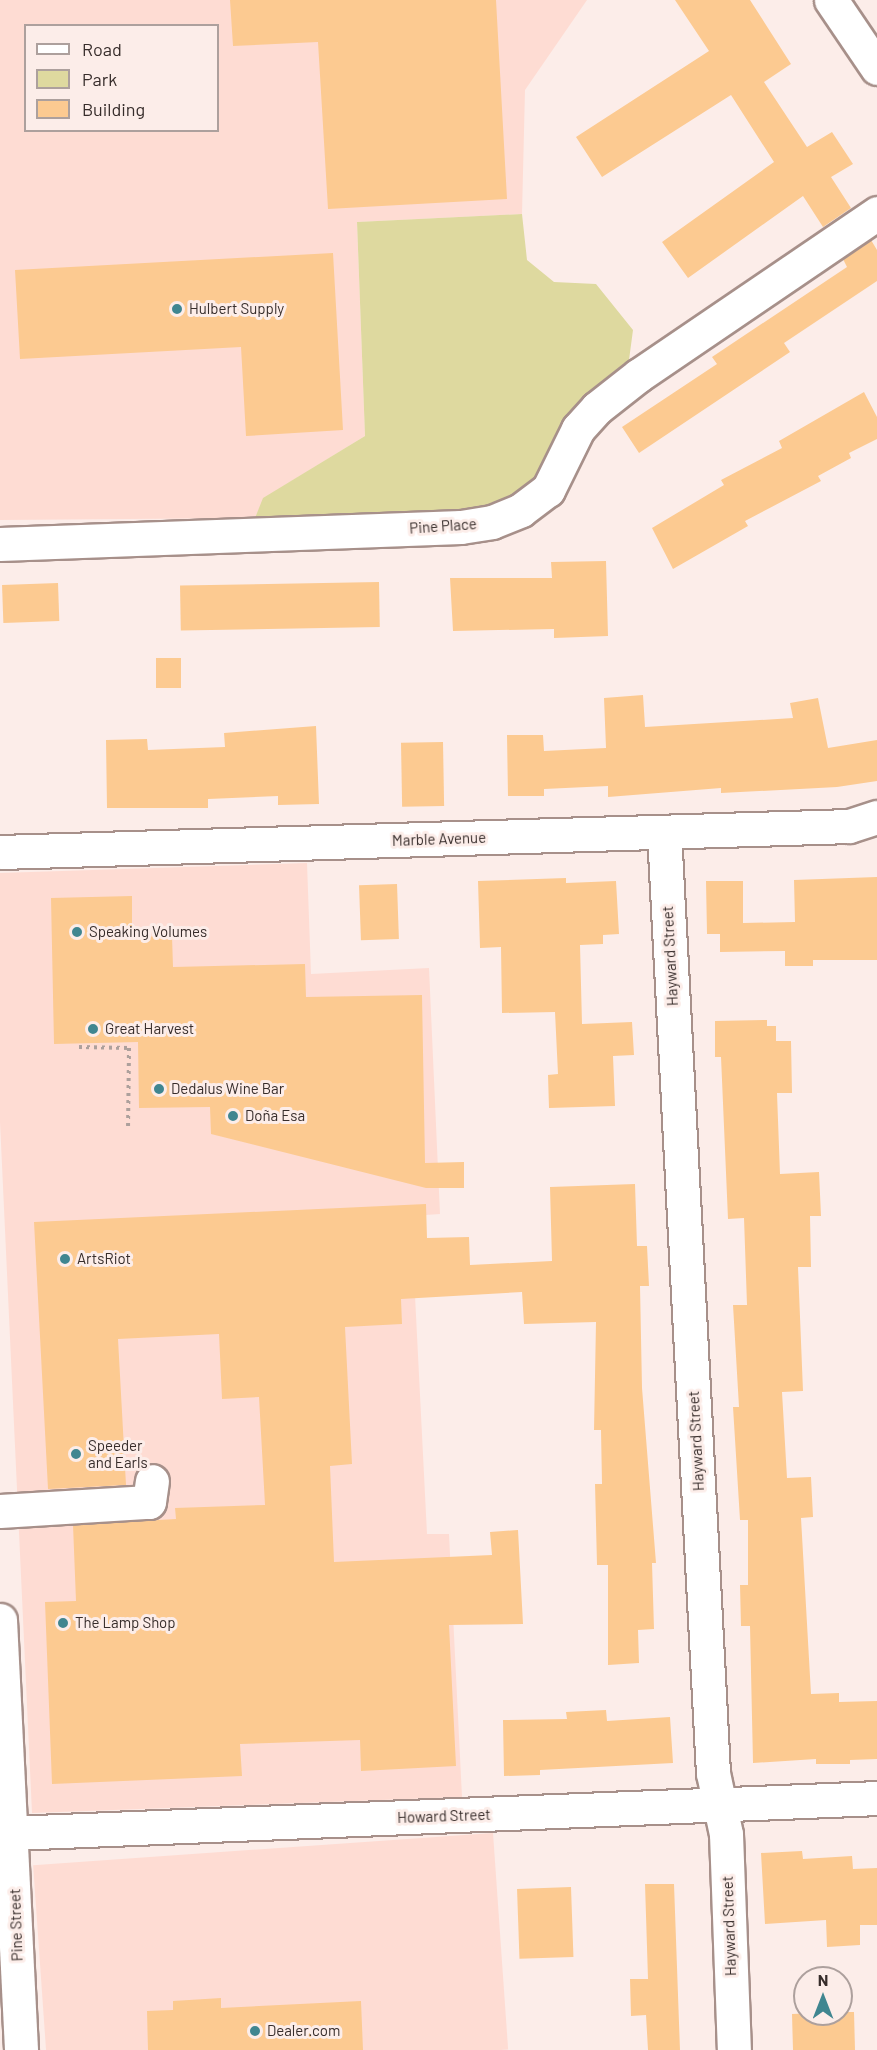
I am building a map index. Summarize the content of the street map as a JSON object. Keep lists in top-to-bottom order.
{
  "streets": {
    "street": [
      "Pine Place",
      "Marble Avenue",
      "Hayward Street",
      "Howard Street",
      "Pine Street"
    ]
  },
  "crossings": [
    ["Marble Avenue", "Hayward Street"],
    ["Hayward Street", "Howard Street"],
    ["Howard Street", "Pine Street"]
  ],
  "places": [
    "Hulbert Supply",
    "Speaking Volumes",
    "Great Harvest",
    "Dedalus Wine Bar",
    "Doña Esa",
    "ArtsRiot",
    "Speeder and Earls",
    "The Lamp Shop",
    "Dealer.com"
  ],
  "legend": ["Road", "Park", "Building"],
  "north": "top"
}
